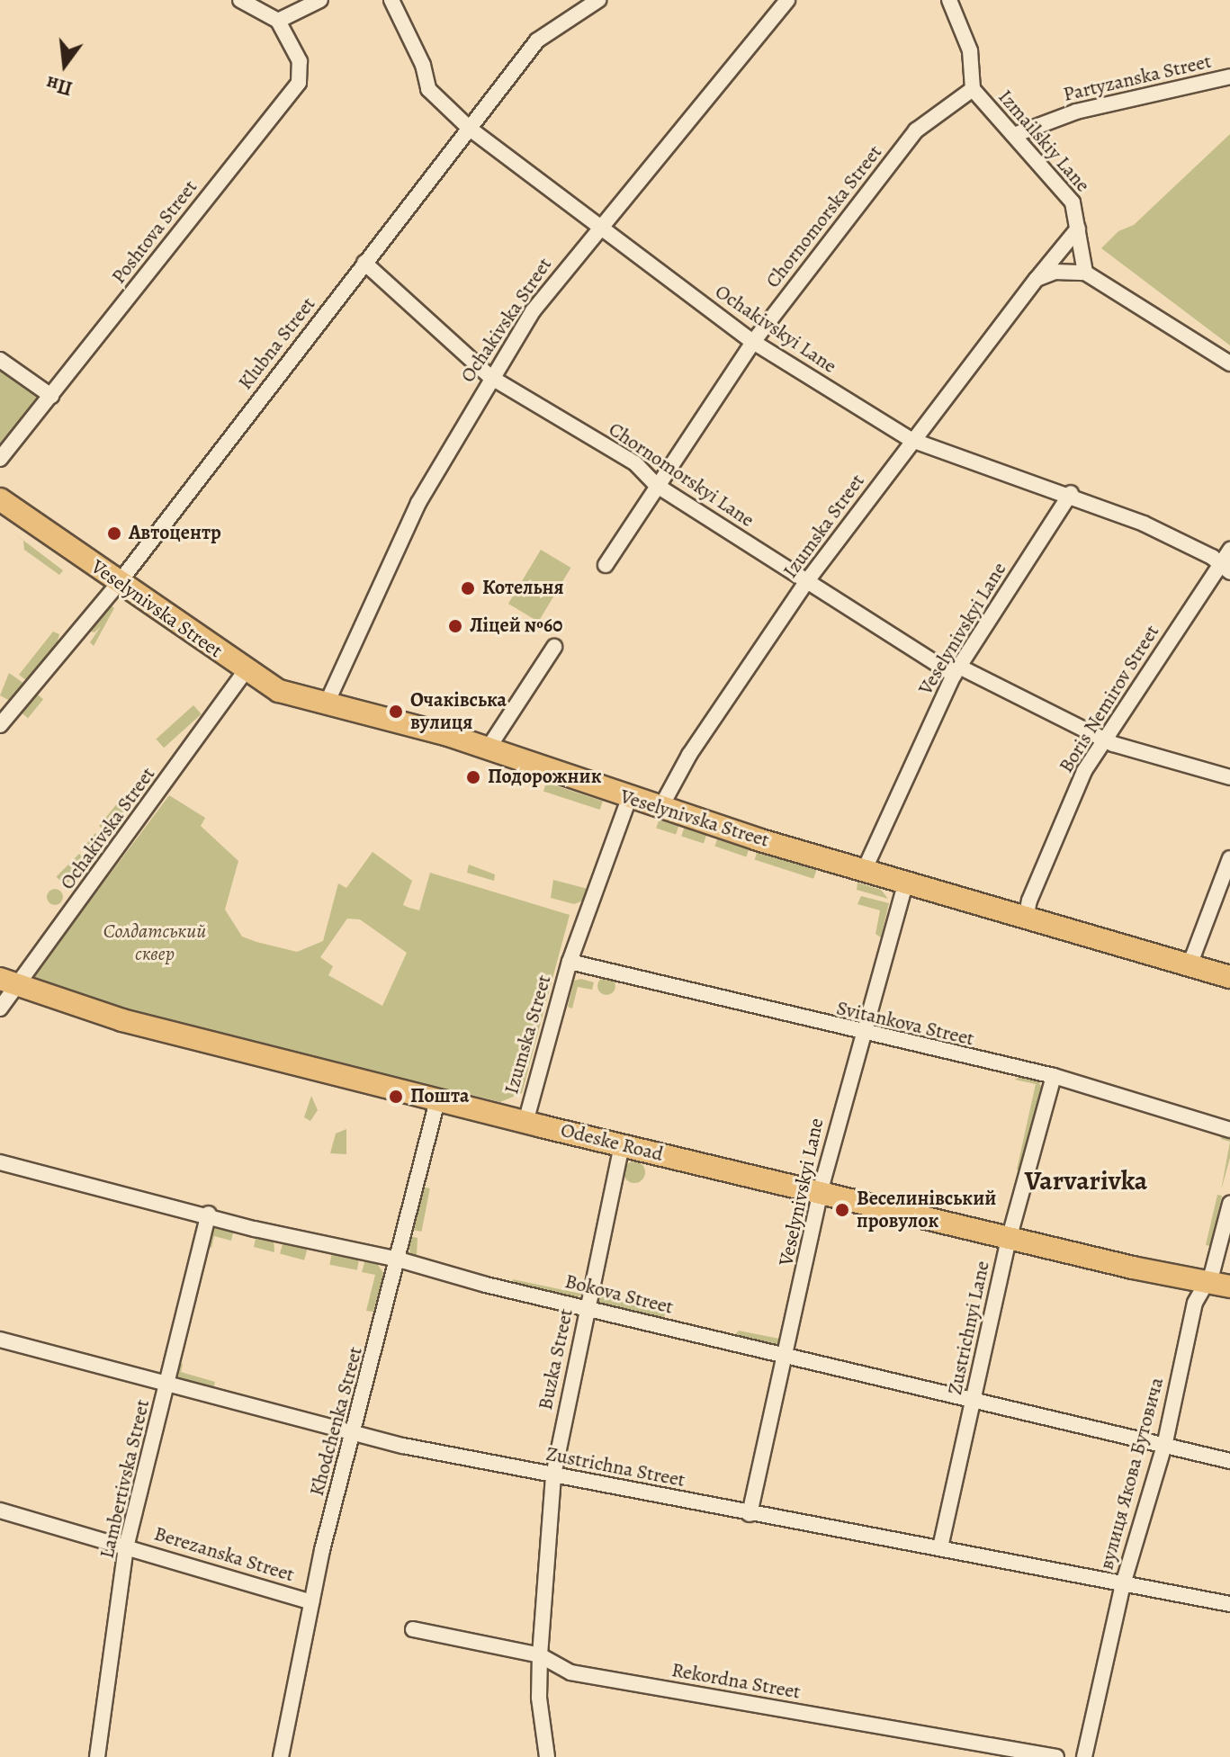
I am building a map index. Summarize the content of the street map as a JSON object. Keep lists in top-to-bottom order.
{
  "streets": {
    "highway": ["Veselynivska Street", "Odeske Road"],
    "street": [
      "Partyzanska Street",
      "Izmailskiy Lane",
      "Chornomorska Street",
      "Poshtova Street",
      "Ochakivska Street",
      "Ochakivskyi Lane",
      "Klubna Street",
      "Chornomorskyi Lane",
      "Izumska Street",
      "Veselynivskyi Lane",
      "Boris Nemirov Street",
      "Svitankova Street",
      "Bokova Street",
      "Zustrichnyi Lane",
      "Buzka Street",
      "Khodchenka Street",
      "Zustrichna Street",
      "вулиця Якова Бутовича",
      "Lambertivska Street",
      "Berezanska Street",
      "Rekordna Street"
    ]
  },
  "crossings": [
    ["Partyzanska Street", "Izmailskiy Lane"],
    ["Izmailskiy Lane", "Chornomorska Street"],
    ["Izmailskiy Lane", "Izumska Street"],
    ["Chornomorska Street", "Ochakivskyi Lane"],
    ["Chornomorska Street", "Chornomorskyi Lane"],
    ["Ochakivska Street", "Ochakivskyi Lane"],
    ["Ochakivska Street", "Chornomorskyi Lane"],
    ["Ochakivska Street", "Veselynivska Street"],
    ["Ochakivska Street", "Odeske Road"],
    ["Ochakivskyi Lane", "Klubna Street"],
    ["Ochakivskyi Lane", "Izumska Street"],
    ["Ochakivskyi Lane", "Veselynivskyi Lane"],
    ["Ochakivskyi Lane", "Boris Nemirov Street"],
    ["Klubna Street", "Chornomorskyi Lane"],
    ["Klubna Street", "Veselynivska Street"],
    ["Chornomorskyi Lane", "Izumska Street"],
    ["Chornomorskyi Lane", "Veselynivskyi Lane"],
    ["Chornomorskyi Lane", "Boris Nemirov Street"],
    ["Izumska Street", "Veselynivska Street"],
    ["Izumska Street", "Svitankova Street"],
    ["Izumska Street", "Odeske Road"],
    ["Veselynivska Street", "Veselynivskyi Lane"],
    ["Veselynivska Street", "Boris Nemirov Street"],
    ["Veselynivskyi Lane", "Svitankova Street"],
    ["Veselynivskyi Lane", "Odeske Road"],
    ["Veselynivskyi Lane", "Bokova Street"],
    ["Veselynivskyi Lane", "Zustrichna Street"],
    ["Svitankova Street", "Zustrichnyi Lane"],
    ["Odeske Road", "Zustrichnyi Lane"],
    ["Odeske Road", "Buzka Street"],
    ["Odeske Road", "Khodchenka Street"],
    ["Odeske Road", "вулиця Якова Бутовича"],
    ["Bokova Street", "Zustrichnyi Lane"],
    ["Bokova Street", "Buzka Street"],
    ["Bokova Street", "Khodchenka Street"],
    ["Bokova Street", "вулиця Якова Бутовича"],
    ["Bokova Street", "Lambertivska Street"],
    ["Zustrichnyi Lane", "Zustrichna Street"],
    ["Buzka Street", "Zustrichna Street"],
    ["Buzka Street", "Rekordna Street"],
    ["Khodchenka Street", "Zustrichna Street"],
    ["Khodchenka Street", "Berezanska Street"],
    ["Zustrichna Street", "вулиця Якова Бутовича"],
    ["Zustrichna Street", "Lambertivska Street"],
    ["Lambertivska Street", "Berezanska Street"]
  ],
  "districts": ["Varvarivka"],
  "parks": ["Солдатський сквер"],
  "places": [
    "Автоцентр",
    "Котельня",
    "Ліцей №60",
    "Очаківська вулиця",
    "Подорожник",
    "Пошта",
    "Веселинівський провулок"
  ],
  "north": "bottom"
}
